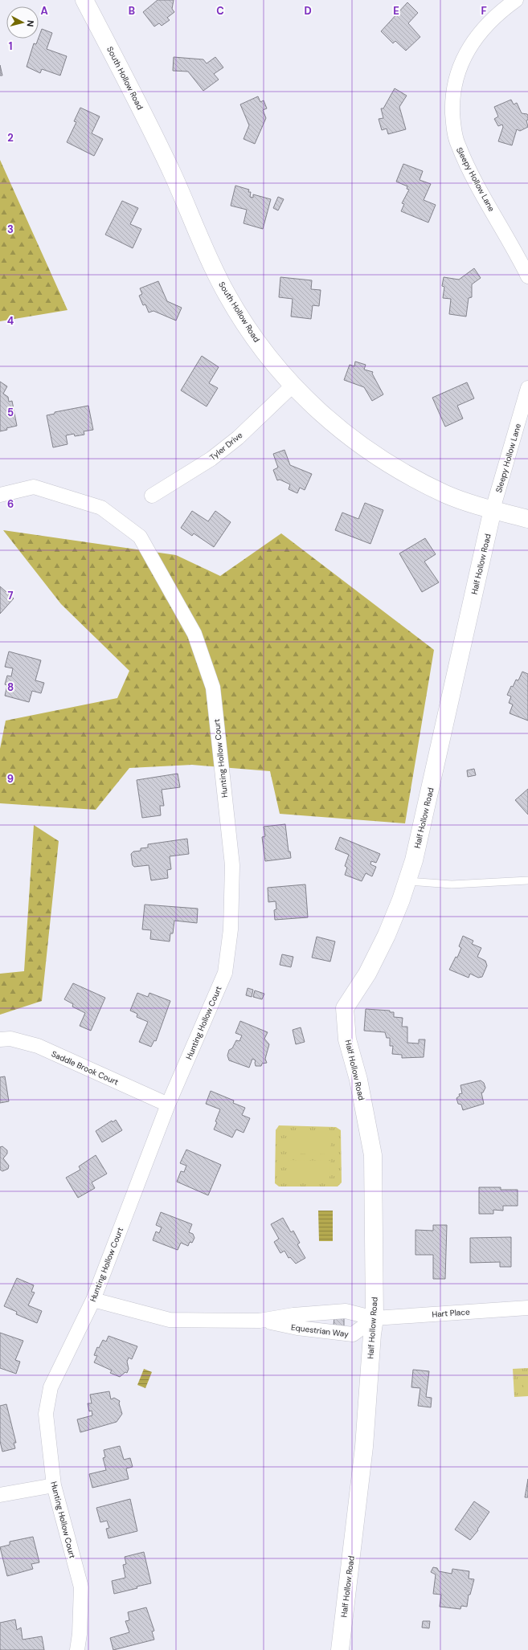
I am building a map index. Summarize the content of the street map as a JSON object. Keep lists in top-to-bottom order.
{
  "streets": {
    "street": [
      "South Hollow Road",
      "Sleepy Hollow Lane",
      "Tyler Drive",
      "Half Hollow Road",
      "Hunting Hollow Court",
      "Saddle Brook Court",
      "Hart Place",
      "Equestrian Way"
    ]
  },
  "crossings": [
    ["South Hollow Road", "Sleepy Hollow Lane"],
    ["South Hollow Road", "Tyler Drive"],
    ["South Hollow Road", "Half Hollow Road"],
    ["Sleepy Hollow Lane", "Half Hollow Road"],
    ["Half Hollow Road", "Hart Place"],
    ["Half Hollow Road", "Equestrian Way"],
    ["Hunting Hollow Court", "Saddle Brook Court"],
    ["Hunting Hollow Court", "Equestrian Way"],
    ["Hart Place", "Equestrian Way"]
  ],
  "north": "right",
  "grid": {
    "columns": [
      "A",
      "B",
      "C",
      "D",
      "E",
      "F"
    ],
    "rows": [
      "1",
      "2",
      "3",
      "4",
      "5",
      "6",
      "7",
      "8",
      "9"
    ]
  }
}
